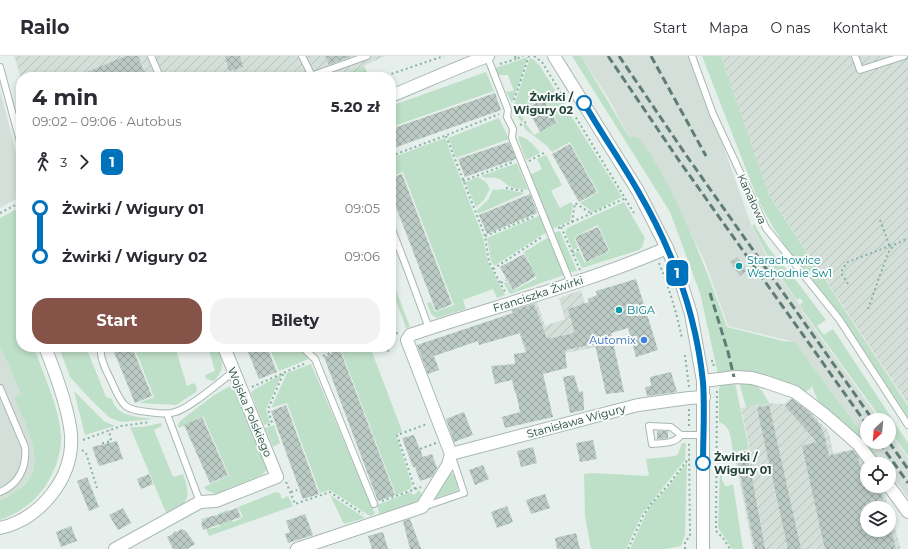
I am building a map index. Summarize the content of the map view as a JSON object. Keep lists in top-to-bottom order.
{
  "streets": {
    "street": ["Franciszka Żwirki", "Wojska Polskiego", "Stanisława Wigury"],
    "lane": ["Kanałowa"]
  },
  "places": [
    "Żwirki / Wigury 02",
    "Starachowice Wschodnie Sw1",
    "BIGA",
    "Automix",
    "Żwirki / Wigury 01"
  ],
  "lines": ["bus line 1"],
  "north": "bottom left",
  "page": {
    "header": "Railo",
    "nav": [
      "Start",
      "Mapa",
      "O nas",
      "Kontakt"
    ],
    "on_map": "1",
    "heading": ["4 min", "09:02 – 09:06 · Autobus", "5.20 zł"],
    "legs": ["3", "1"],
    "list": [
      {
        "name": "Żwirki / Wigury 01",
        "value": "09:05"
      },
      {
        "name": "Żwirki / Wigury 02",
        "value": "09:06"
      }
    ],
    "buttons": ["Start", "Bilety"]
  }
}
